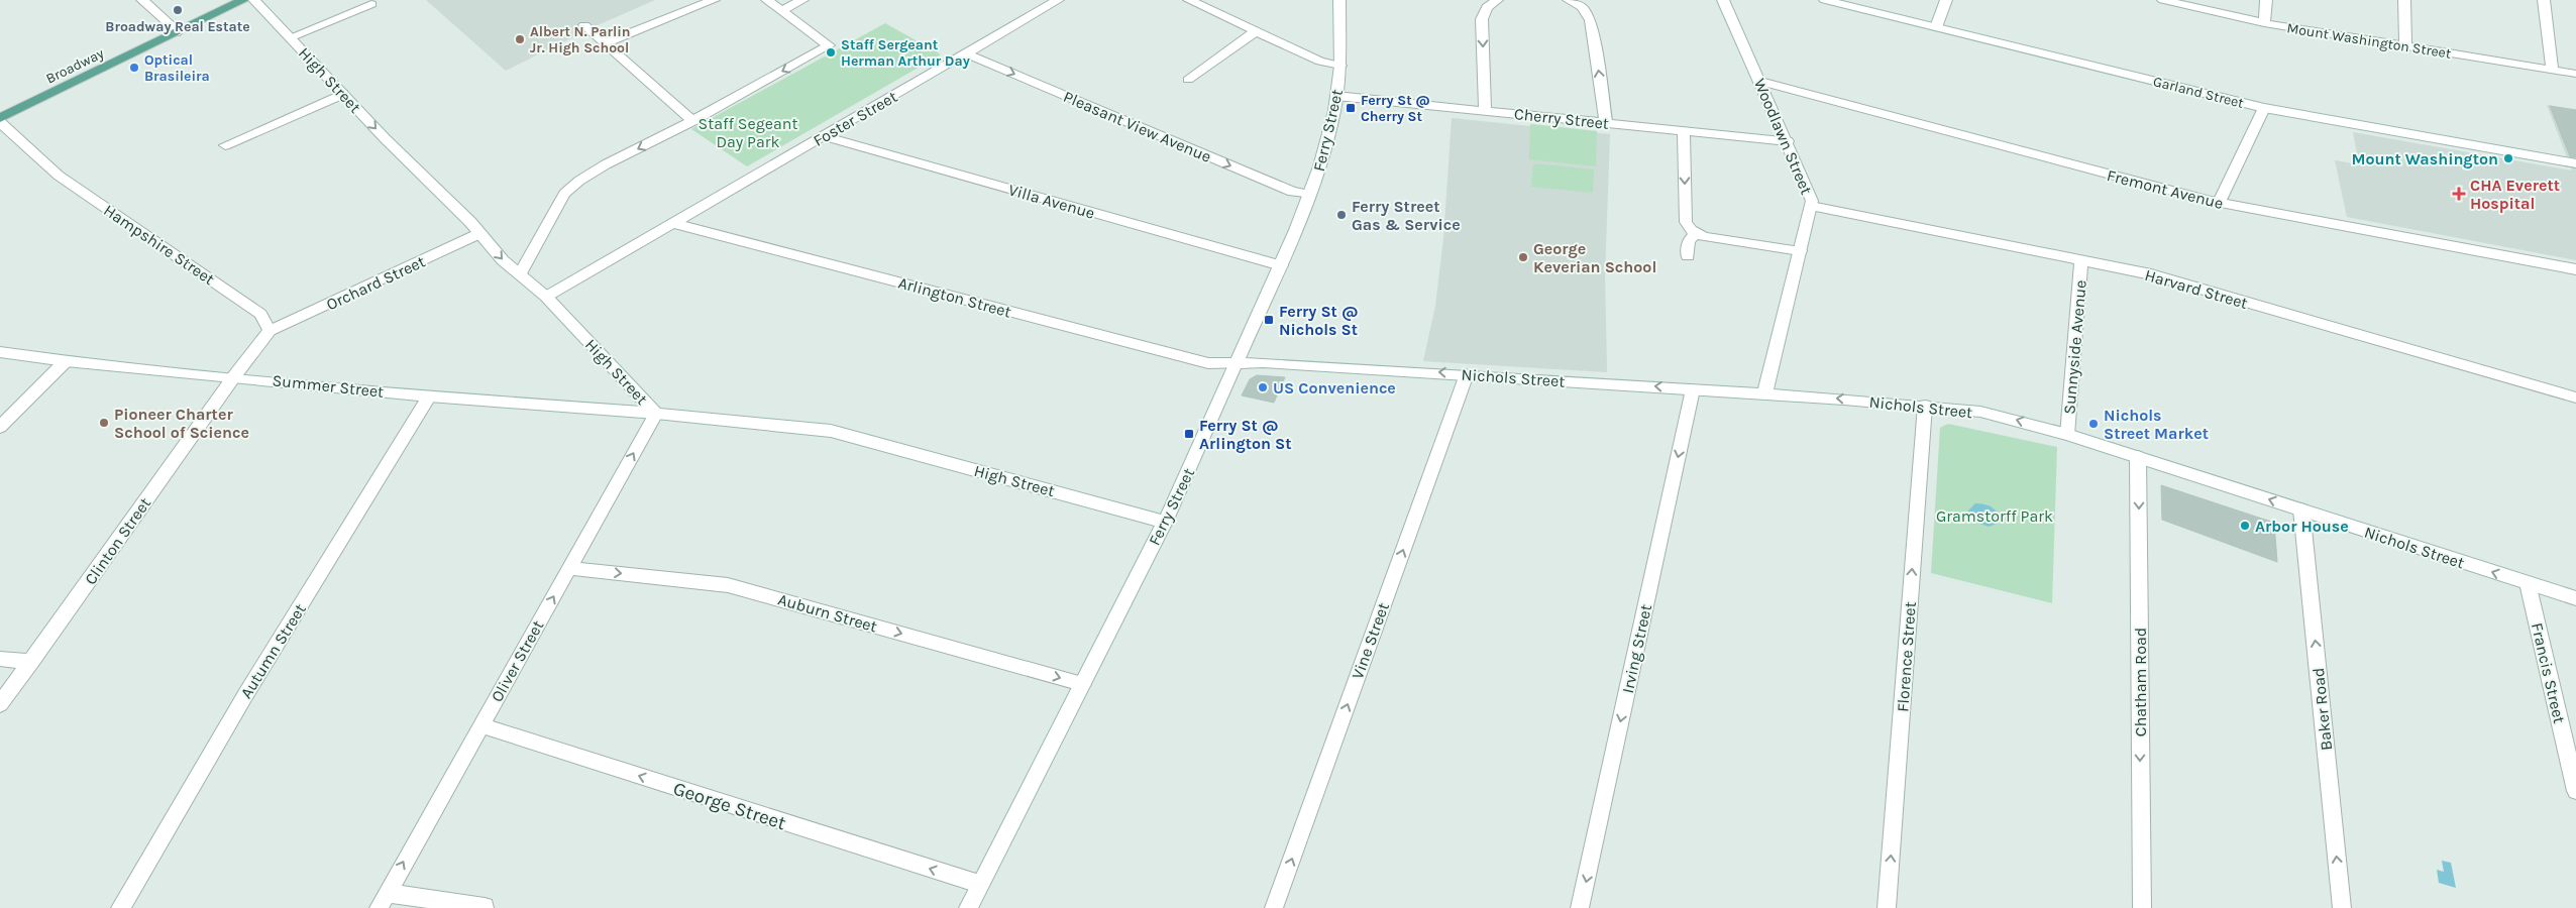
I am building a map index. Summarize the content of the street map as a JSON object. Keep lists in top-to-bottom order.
{
  "streets": {
    "main road": ["Broadway"],
    "street": [
      "Mount Washington Street",
      "High Street",
      "Garland Street",
      "Foster Street",
      "Cherry Street",
      "Pleasant View Avenue",
      "Ferry Street",
      "Woodlawn Street",
      "Fremont Avenue",
      "Villa Avenue",
      "Hampshire Street",
      "Orchard Street",
      "Harvard Street",
      "Arlington Street",
      "Sunnyside Avenue",
      "Nichols Street",
      "Summer Street",
      "Clinton Street",
      "Auburn Street",
      "Vine Street",
      "Irving Street",
      "Autumn Street",
      "Florence Street",
      "Oliver Street",
      "Francis Street",
      "Chatham Road",
      "Baker Road",
      "George Street"
    ]
  },
  "crossings": [
    ["High Street", "Foster Street"],
    ["High Street", "Ferry Street"],
    ["High Street", "Orchard Street"],
    ["High Street", "Summer Street"],
    ["High Street", "Oliver Street"],
    ["Foster Street", "Pleasant View Avenue"],
    ["Foster Street", "Villa Avenue"],
    ["Foster Street", "Arlington Street"],
    ["Cherry Street", "Ferry Street"],
    ["Cherry Street", "Woodlawn Street"],
    ["Pleasant View Avenue", "Ferry Street"],
    ["Ferry Street", "Villa Avenue"],
    ["Ferry Street", "Arlington Street"],
    ["Ferry Street", "Nichols Street"],
    ["Ferry Street", "Auburn Street"],
    ["Ferry Street", "George Street"],
    ["Woodlawn Street", "Fremont Avenue"],
    ["Woodlawn Street", "Harvard Street"],
    ["Woodlawn Street", "Nichols Street"],
    ["Hampshire Street", "Orchard Street"],
    ["Harvard Street", "Sunnyside Avenue"],
    ["Arlington Street", "Nichols Street"],
    ["Sunnyside Avenue", "Nichols Street"],
    ["Nichols Street", "Vine Street"],
    ["Nichols Street", "Irving Street"],
    ["Nichols Street", "Florence Street"],
    ["Nichols Street", "Francis Street"],
    ["Nichols Street", "Chatham Road"],
    ["Nichols Street", "Baker Road"],
    ["Summer Street", "Clinton Street"],
    ["Summer Street", "Autumn Street"],
    ["Summer Street", "Oliver Street"],
    ["Auburn Street", "Oliver Street"],
    ["Oliver Street", "George Street"]
  ],
  "one_way": [
    "Nichols Street",
    "Auburn Street",
    "Vine Street",
    "Irving Street",
    "Florence Street",
    "Oliver Street",
    "Chatham Road",
    "Baker Road",
    "George Street"
  ],
  "parks": ["Staff Segeant Day Park", "Gramstorff Park"],
  "places": {
    "other": [
      "Broadway Real Estate",
      "Albert N. Parlin Jr. High School",
      "Staff Sergeant Herman Arthur Day",
      "Optical Brasileira",
      "Mount Washington",
      "Ferry Street Gas & Service",
      "George Keverian School",
      "US Convenience",
      "Pioneer Charter School of Science",
      "Nichols Street Market",
      "Arbor House"
    ],
    "transit": ["Ferry St @ Cherry St", "Ferry St @ Nichols St", "Ferry St @ Arlington St"],
    "health": ["CHA Everett Hospital"]
  }
}
